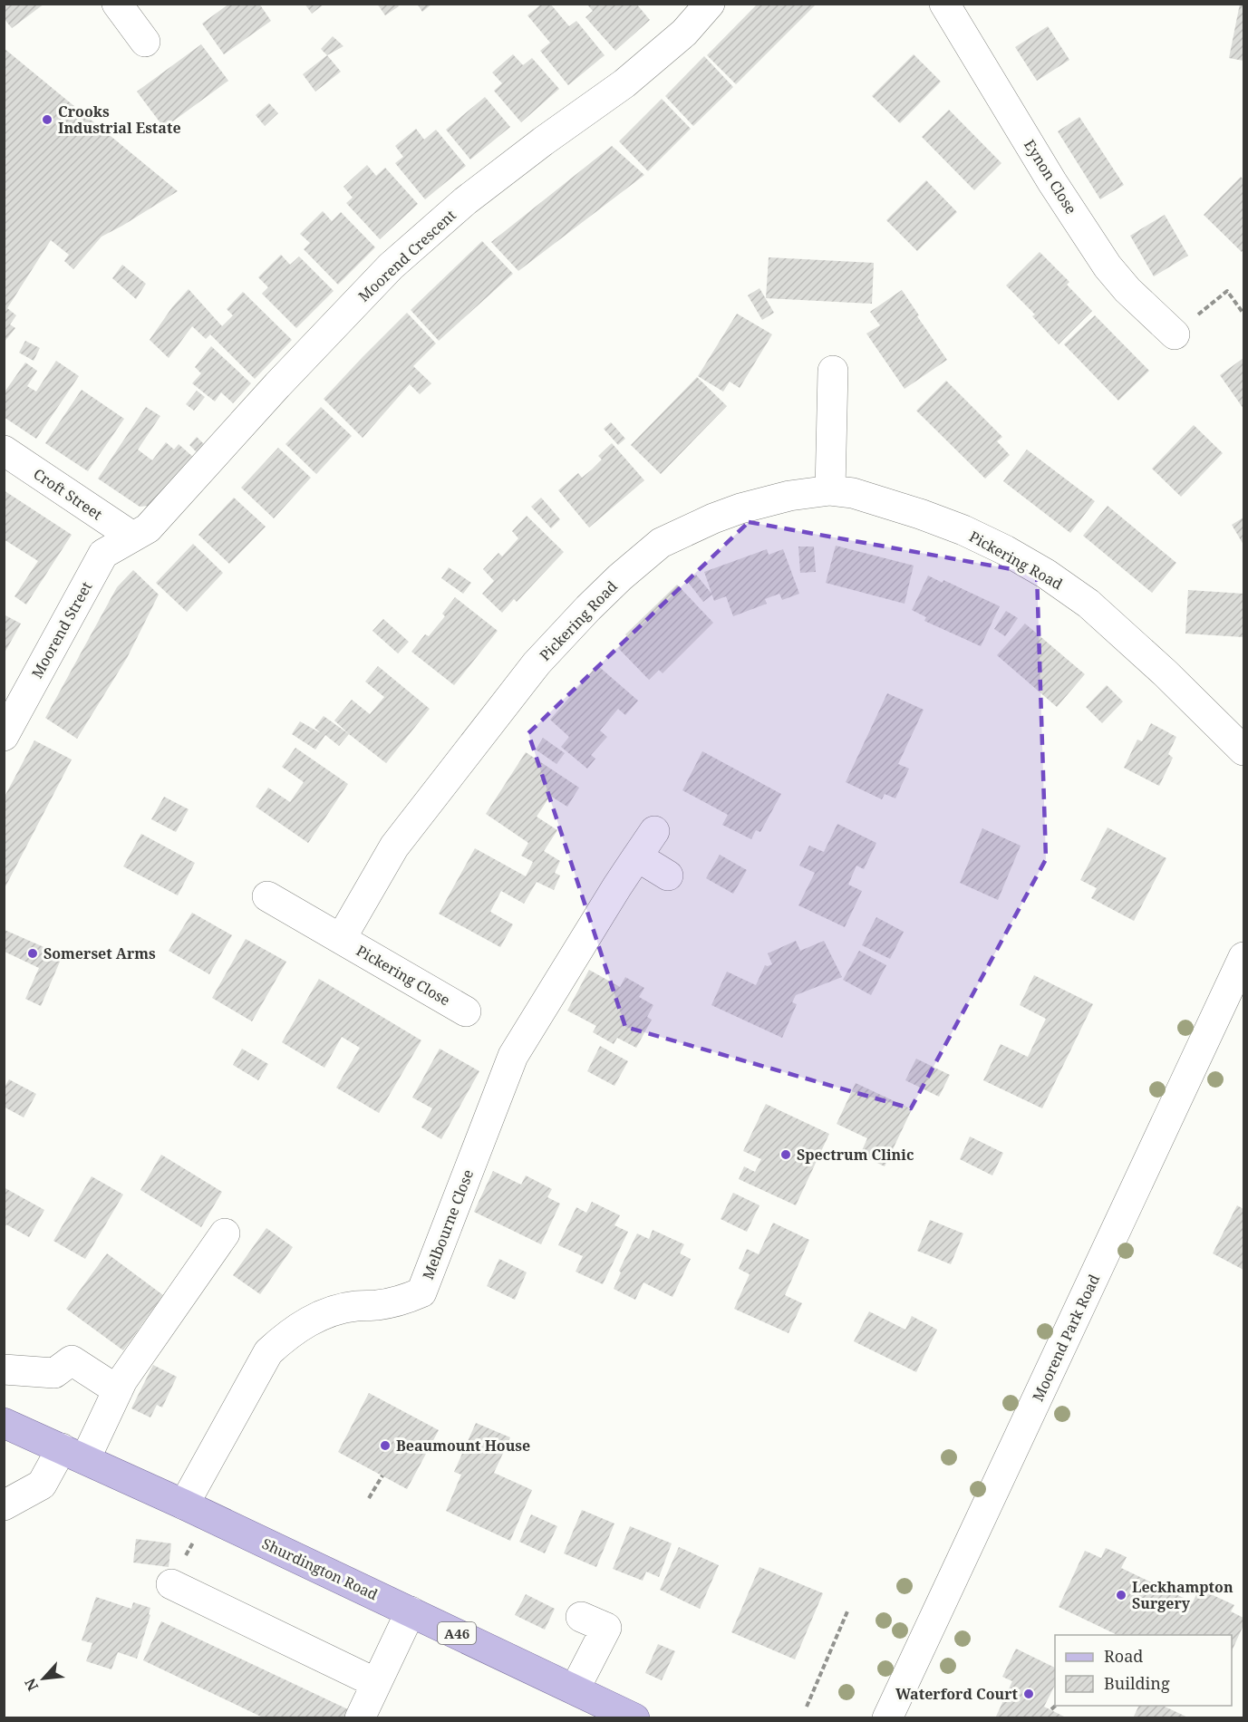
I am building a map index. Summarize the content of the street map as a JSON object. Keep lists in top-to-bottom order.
{
  "streets": {
    "main road": ["Shurdington Road", "A46"],
    "street": [
      "Eynon Close",
      "Moorend Crescent",
      "Croft Street",
      "Pickering Road",
      "Moorend Street",
      "Pickering Close",
      "Melbourne Close",
      "Moorend Park Road"
    ]
  },
  "crossings": [
    ["Moorend Crescent", "Croft Street"],
    ["Moorend Crescent", "Moorend Street"],
    ["Croft Street", "Moorend Street"],
    ["Pickering Road", "Pickering Close"],
    ["Melbourne Close", "Shurdington Road"]
  ],
  "places": [
    "Crooks Industrial Estate",
    "Somerset Arms",
    "Spectrum Clinic",
    "Beaumount House",
    "Leckhampton Surgery",
    "Waterford Court"
  ],
  "legend": ["Road", "Building"],
  "north": "bottom left"
}
